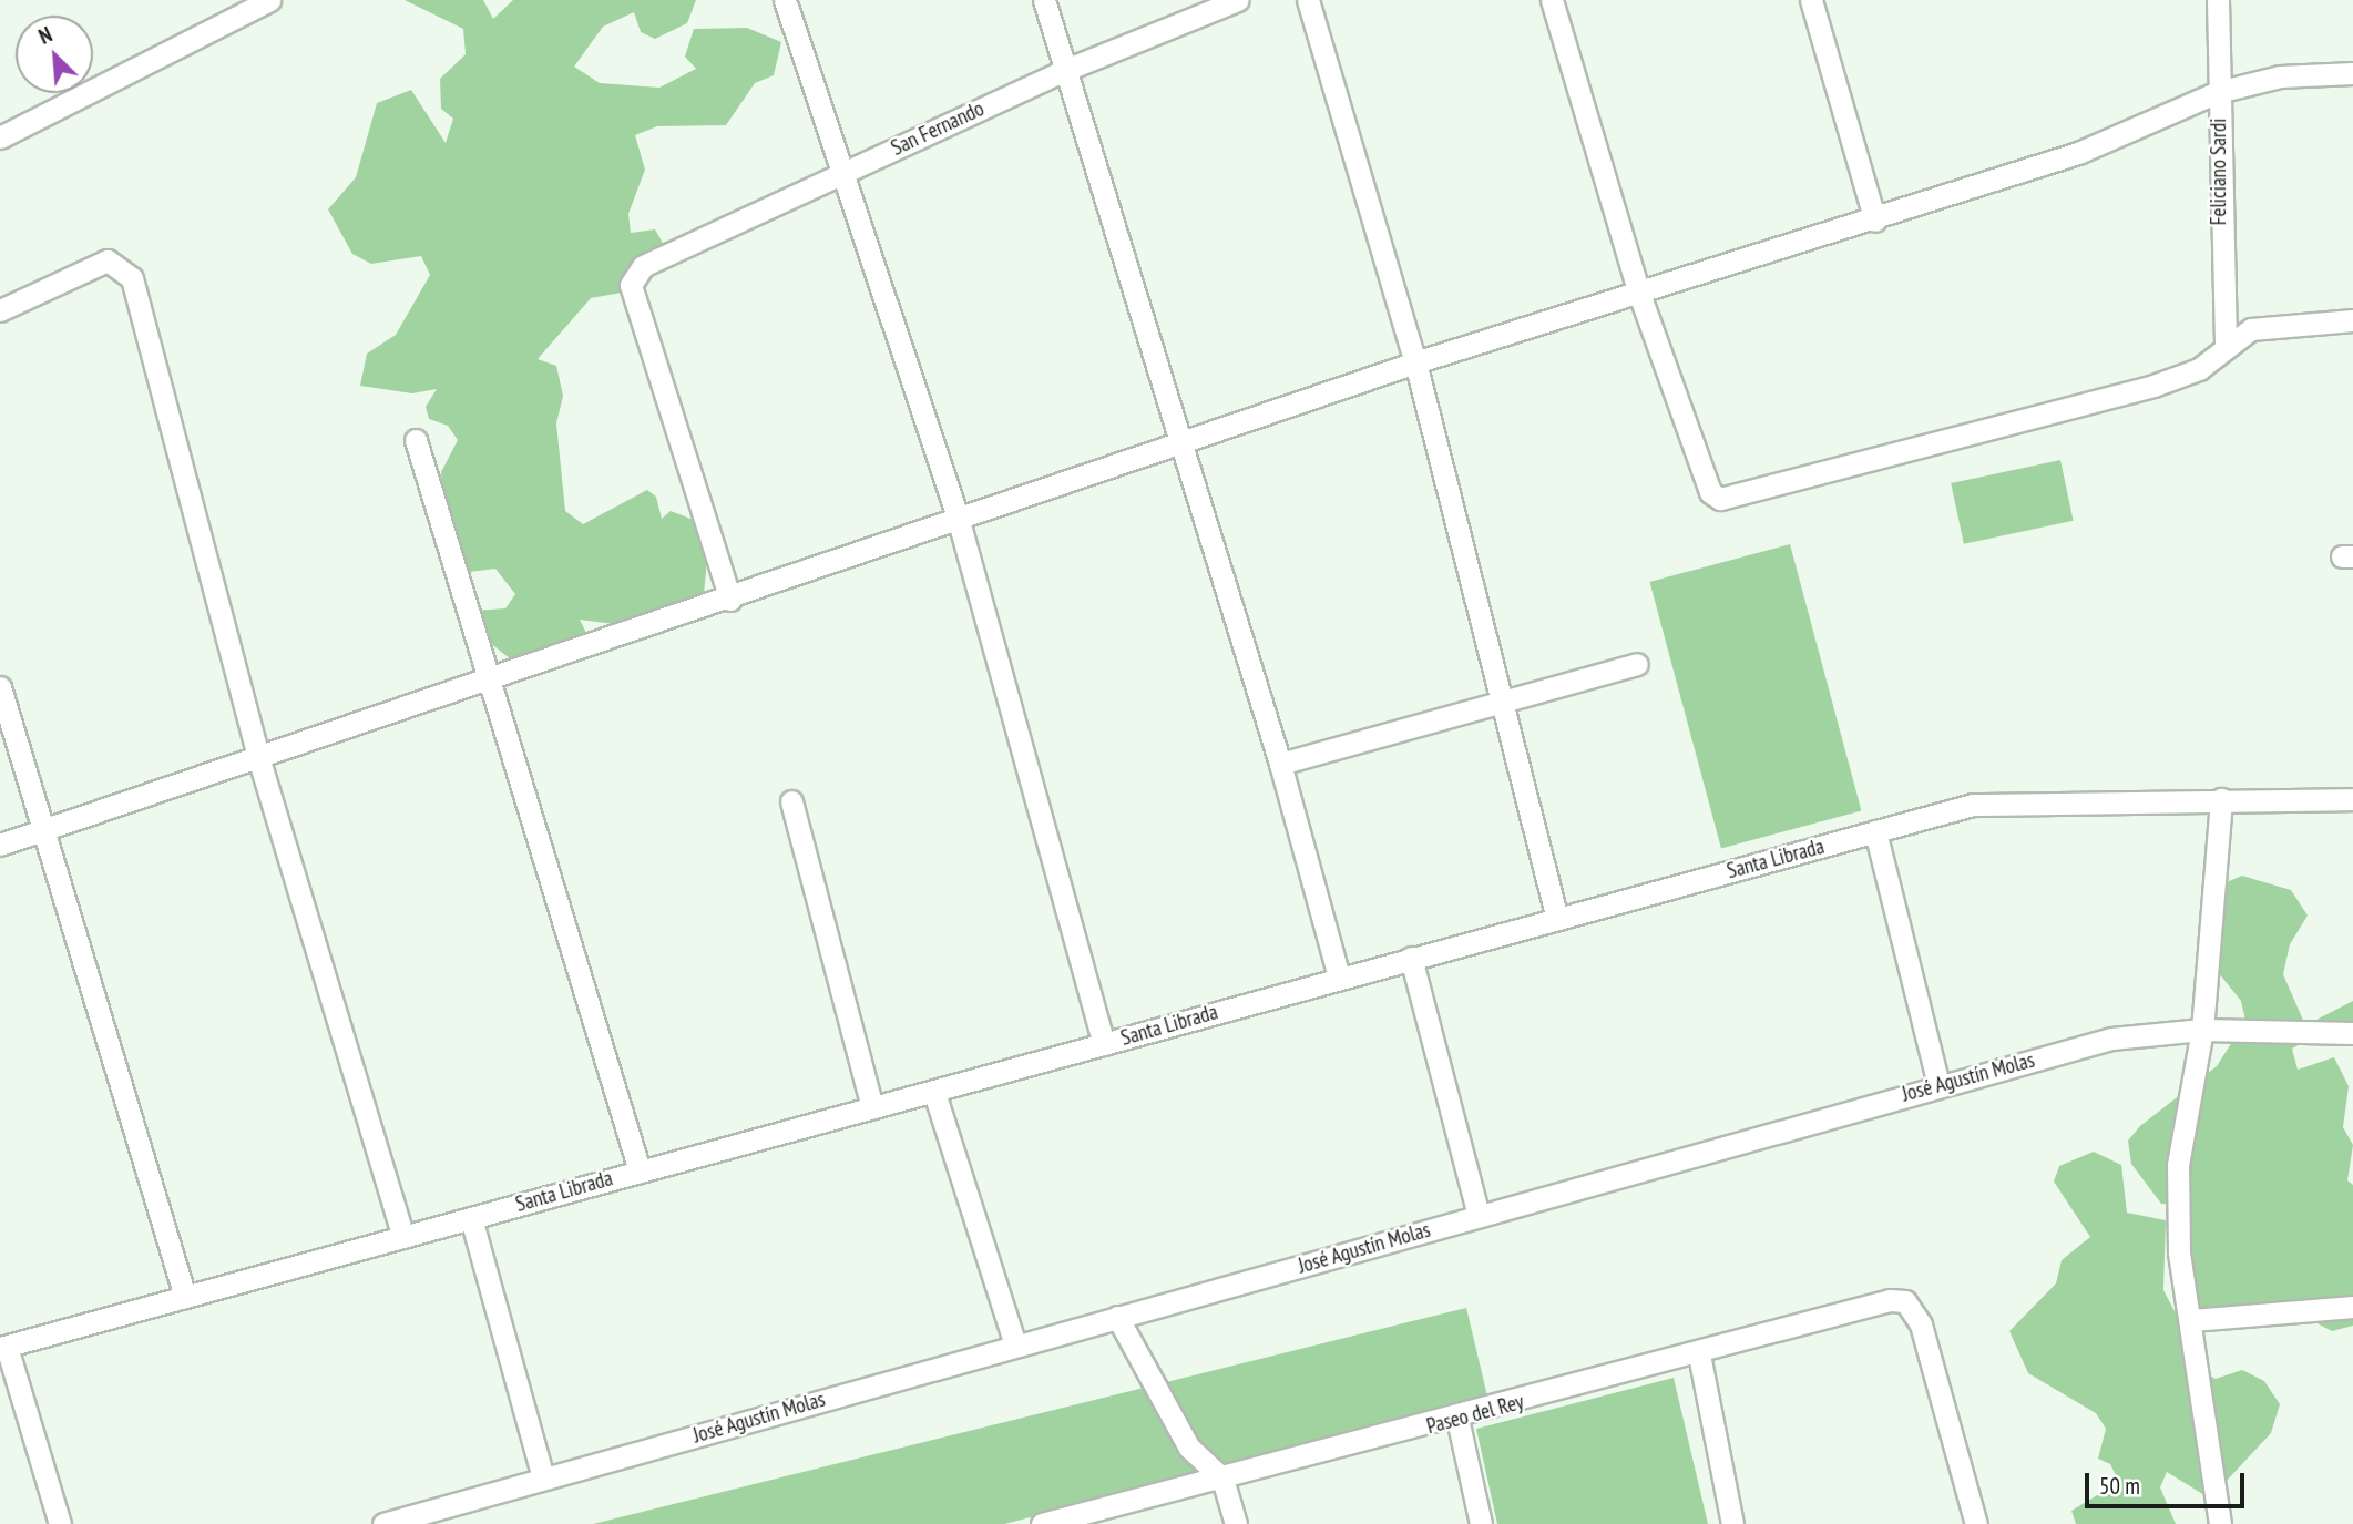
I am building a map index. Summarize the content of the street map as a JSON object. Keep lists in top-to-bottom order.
{
  "streets": {
    "street": [
      "San Fernando",
      "Feliciano Sardi",
      "Santa Librada",
      "José Agustín Molas",
      "Paseo del Rey"
    ]
  },
  "scale_bar": "50 m",
  "north": "top left"
}
